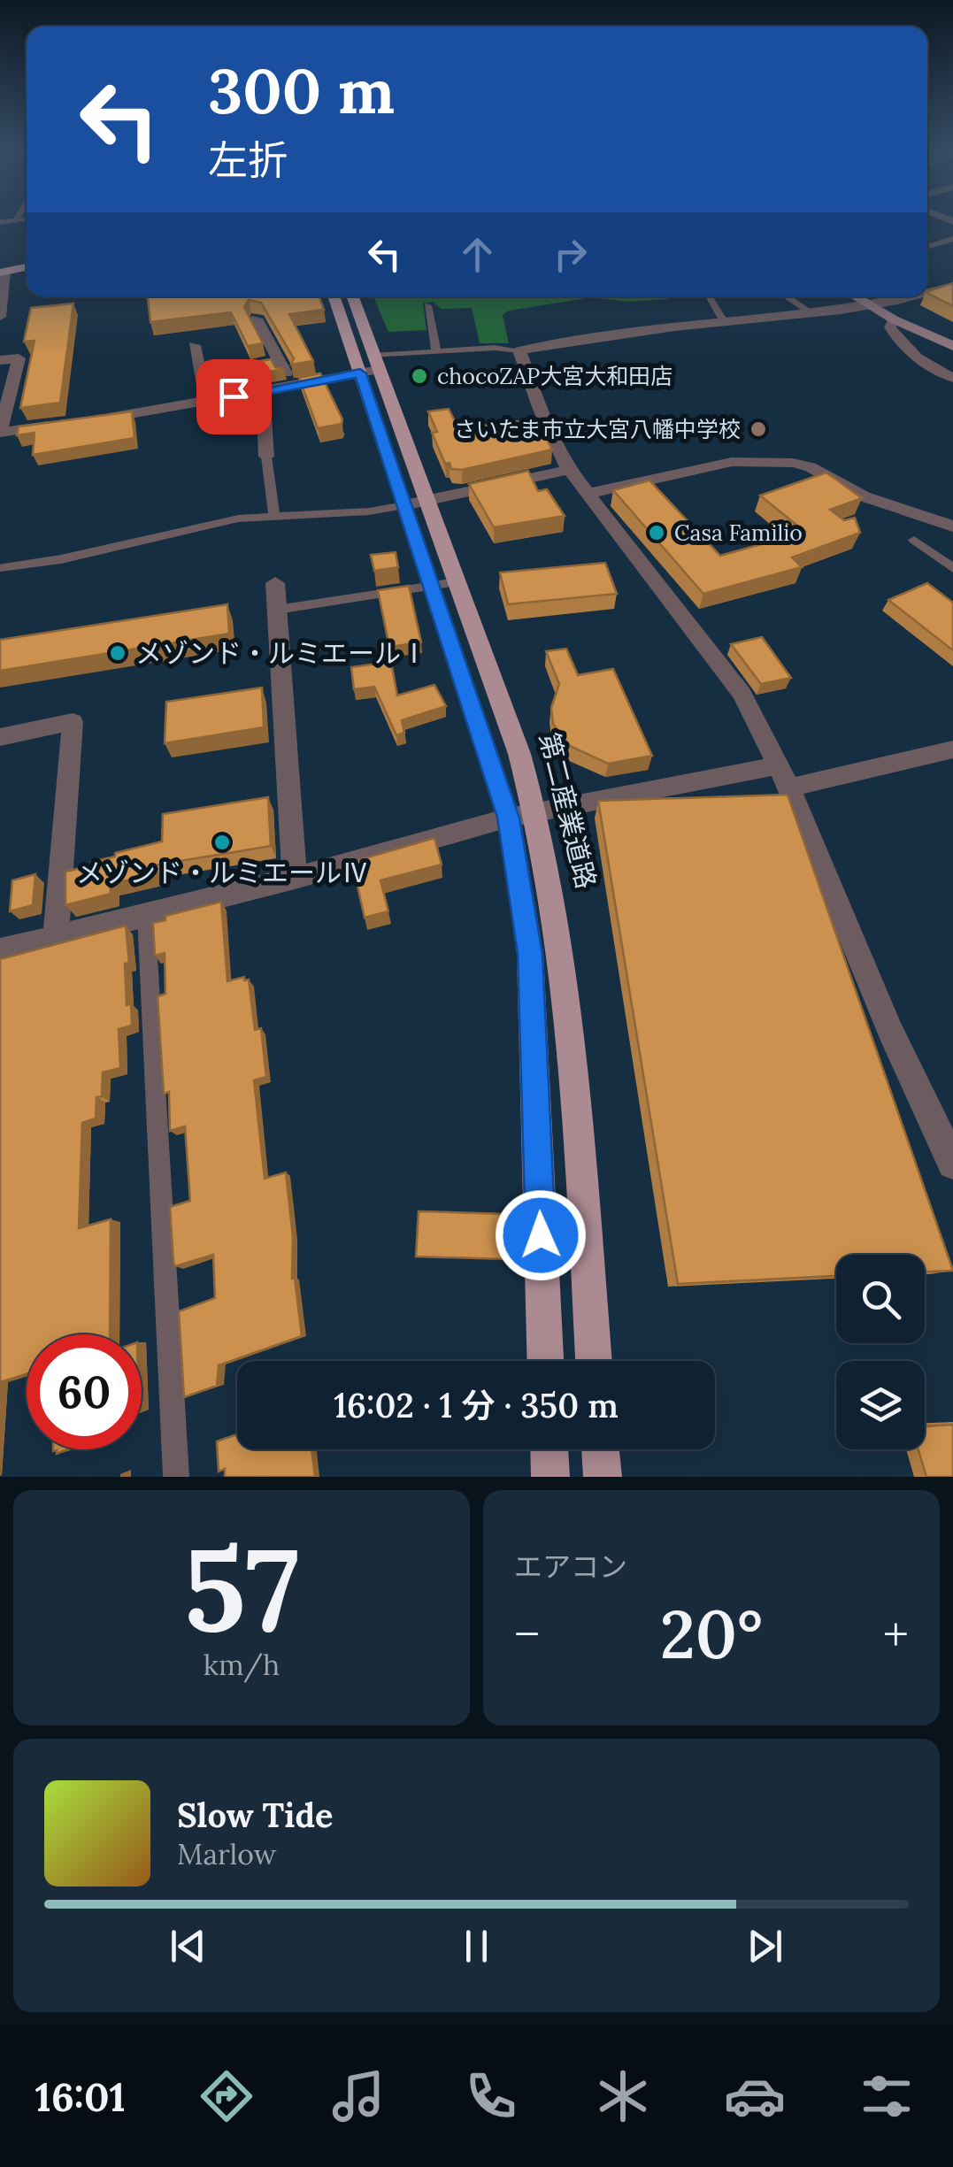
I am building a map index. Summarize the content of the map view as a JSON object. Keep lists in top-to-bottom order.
{
  "streets": {
    "main road": ["第二産業道路"]
  },
  "places": [
    "chocoZAP大宮大和田店",
    "さいたま市立大宮八幡中学校",
    "Casa Familio",
    "メゾンド・ルミエールⅠ",
    "メゾンド・ルミエールⅣ"
  ],
  "page": {
    "turn": ["300 m", "左折"],
    "limit": "60",
    "trip": "16:02 · 1 分 · 350 m",
    "tile": [
      ["57", "km/h"],
      "エアコン"
    ],
    "heat": ["−", "20°", "+"],
    "song": ["Slow Tide", "Marlow"],
    "tabs": "16:01"
  }
}
